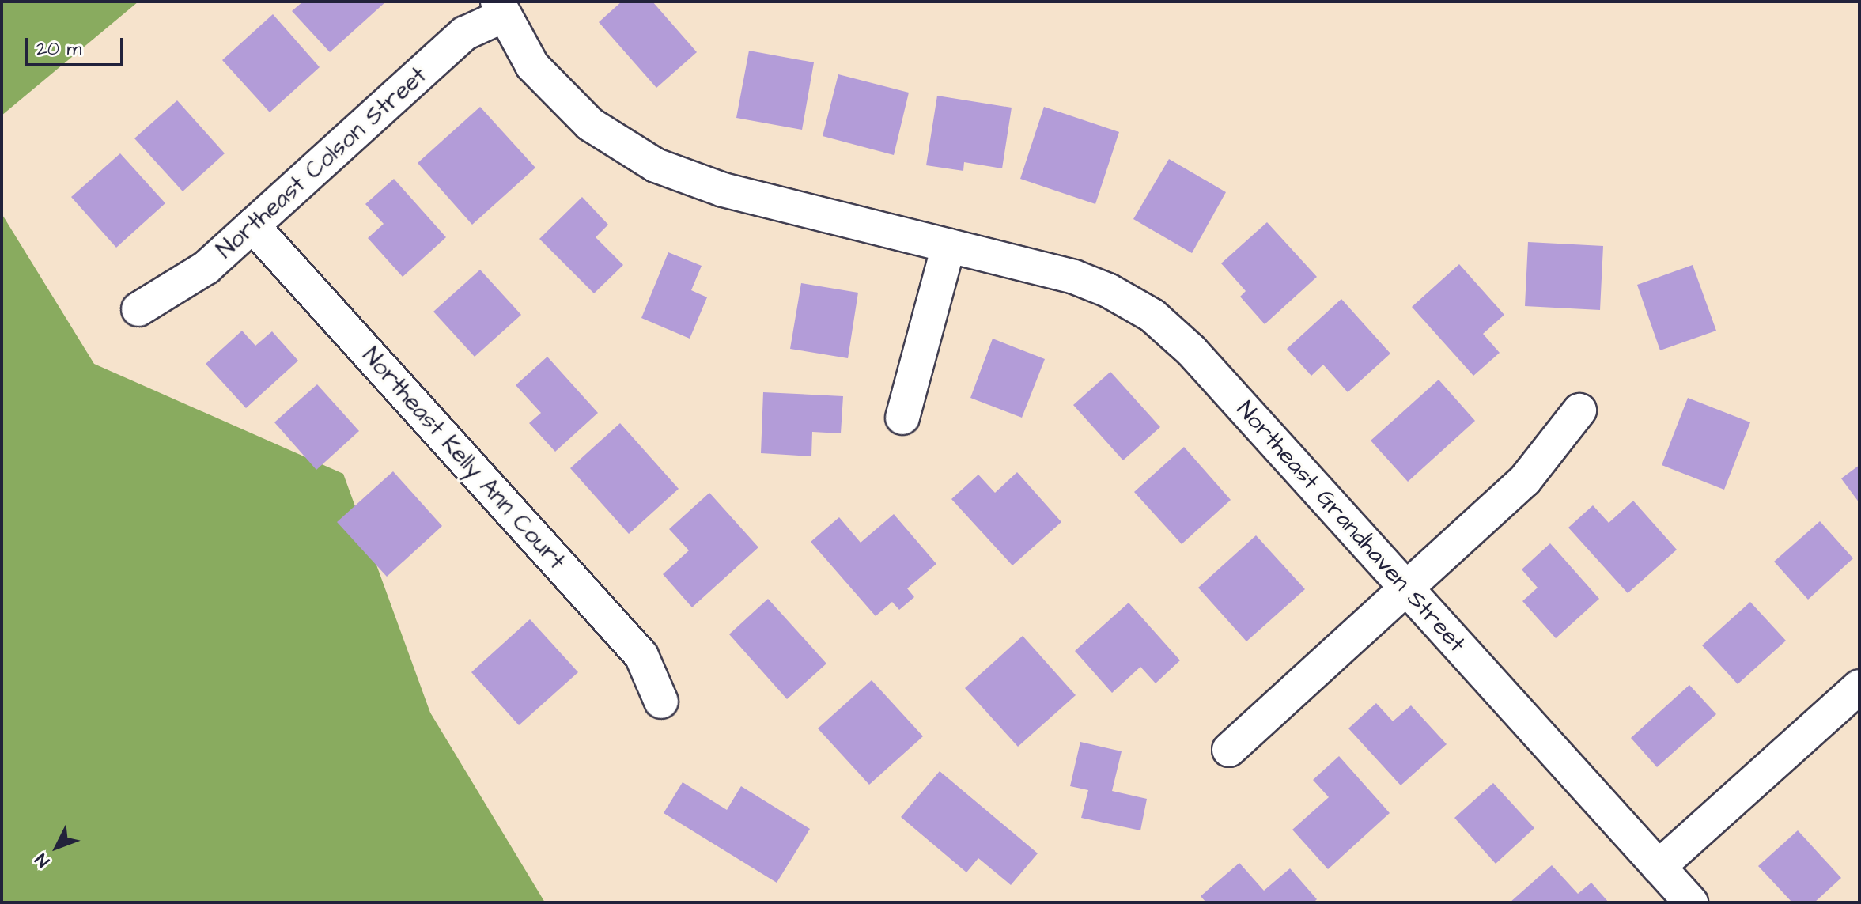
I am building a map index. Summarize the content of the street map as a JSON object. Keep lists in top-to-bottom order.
{
  "streets": {
    "street": ["Northeast Colson Street", "Northeast Kelly Ann Court", "Northeast Grandhaven Street"]
  },
  "crossings": [
    ["Northeast Colson Street", "Northeast Kelly Ann Court"],
    ["Northeast Colson Street", "Northeast Grandhaven Street"]
  ],
  "scale_bar": "20 m",
  "north": "bottom left"
}
